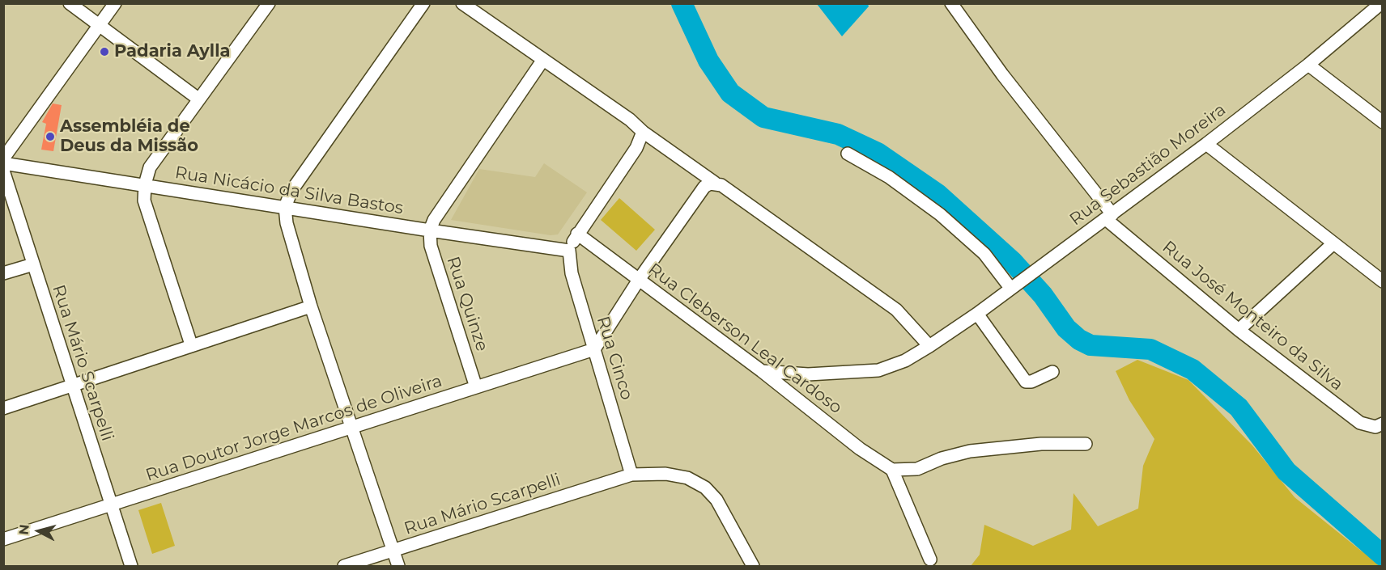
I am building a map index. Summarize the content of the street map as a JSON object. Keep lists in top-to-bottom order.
{
  "streets": {
    "street": [
      "Rua Sebastião Moreira",
      "Rua Nicácio da Silva Bastos",
      "Rua Quinze",
      "Rua José Monteiro da Silva",
      "Rua Cleberson Leal Cardoso",
      "Rua Cinco",
      "Rua Mário Scarpelli",
      "Rua Doutor Jorge Marcos de Oliveira"
    ]
  },
  "crossings": [
    ["Rua Sebastião Moreira", "Rua José Monteiro da Silva"],
    ["Rua Sebastião Moreira", "Rua Cleberson Leal Cardoso"],
    ["Rua Nicácio da Silva Bastos", "Rua Quinze"],
    ["Rua Nicácio da Silva Bastos", "Rua Cinco"],
    ["Rua Quinze", "Rua Doutor Jorge Marcos de Oliveira"],
    ["Rua Cinco", "Rua Mário Scarpelli"],
    ["Rua Cinco", "Rua Doutor Jorge Marcos de Oliveira"],
    ["Rua Mário Scarpelli", "Rua Doutor Jorge Marcos de Oliveira"]
  ],
  "places": ["Padaria Aylla", "Assembléia de Deus da Missão"],
  "north": "left"
}
